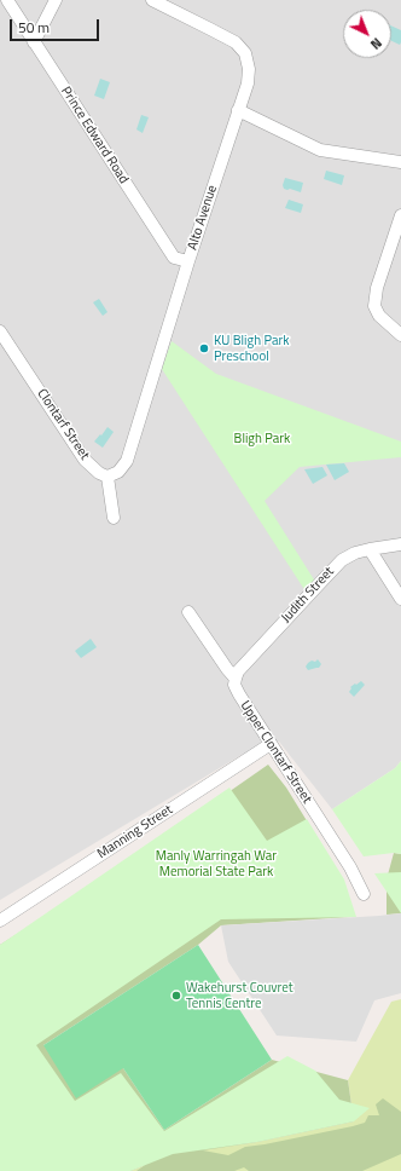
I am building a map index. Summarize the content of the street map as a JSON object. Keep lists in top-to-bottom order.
{
  "streets": {
    "street": [
      "Prince Edward Road",
      "Alto Avenue",
      "Clontarf Street",
      "Judith Street",
      "Upper Clontarf Street",
      "Manning Street"
    ]
  },
  "crossings": [
    ["Prince Edward Road", "Alto Avenue"],
    ["Alto Avenue", "Clontarf Street"],
    ["Judith Street", "Upper Clontarf Street"],
    ["Upper Clontarf Street", "Manning Street"]
  ],
  "parks": ["Bligh Park", "Manly Warringah War Memorial State Park"],
  "places": ["KU Bligh Park Preschool", "Wakehurst Couvret Tennis Centre"],
  "scale_bar": "50 m",
  "north": "bottom right"
}
